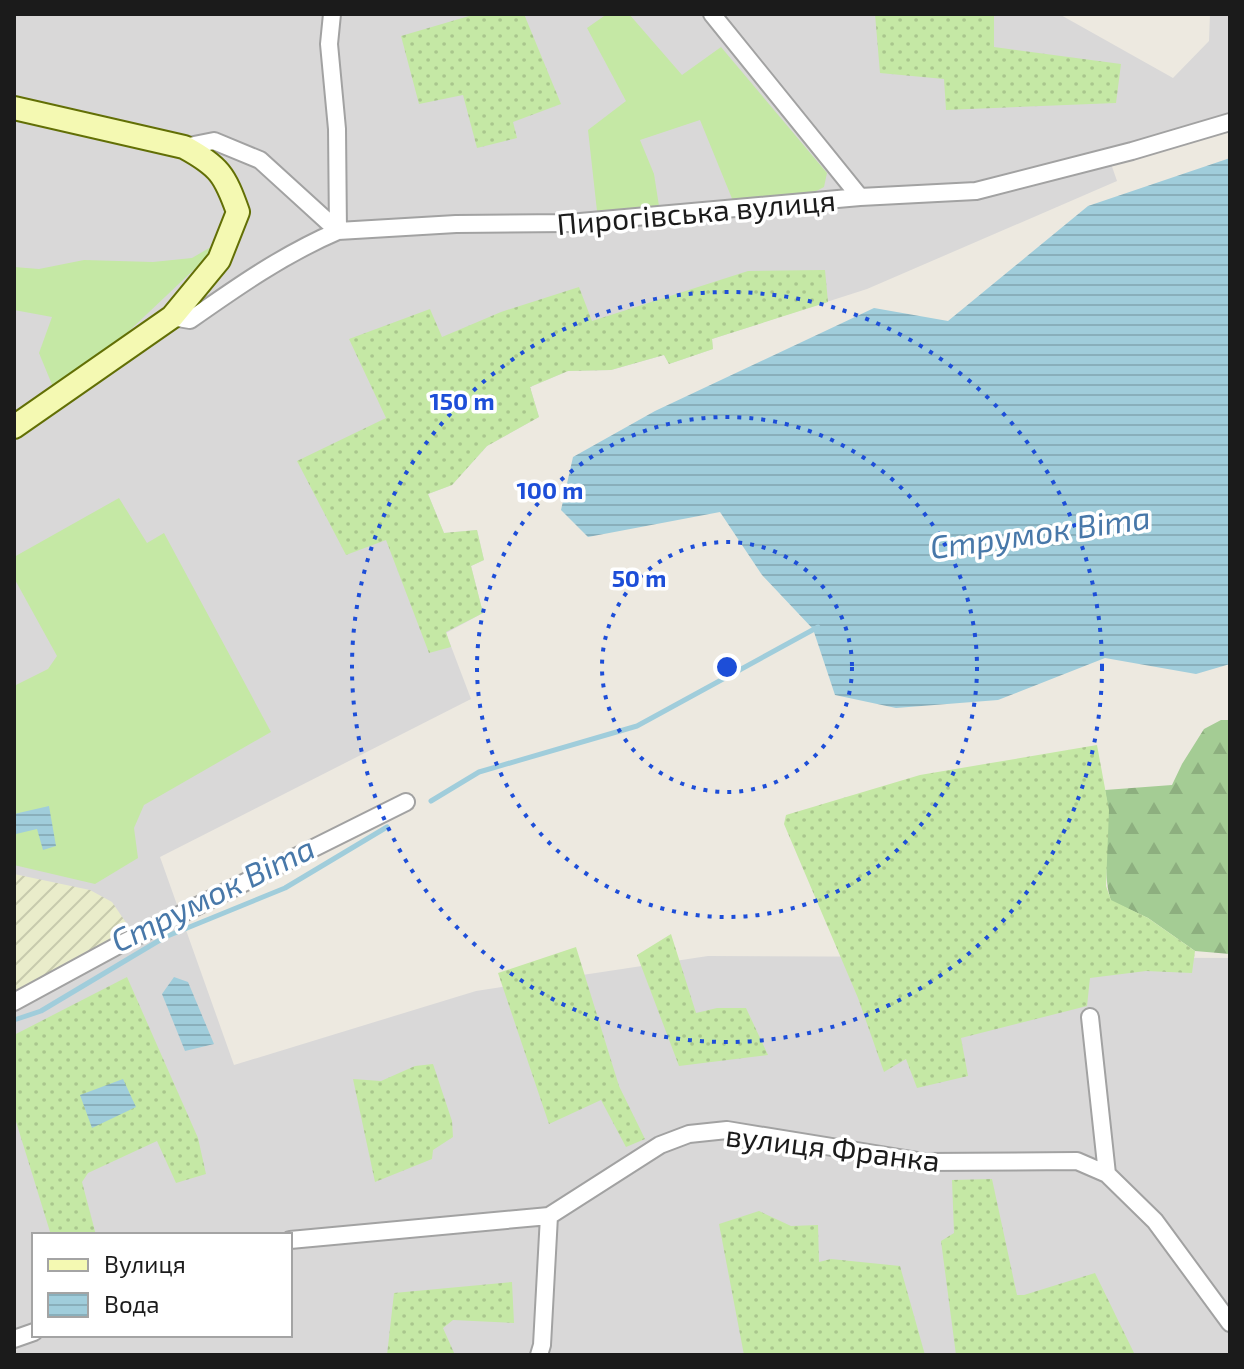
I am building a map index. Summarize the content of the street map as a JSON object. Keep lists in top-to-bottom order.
{
  "streets": {
    "street": ["Пирогівська вулиця", "вулиця Франка"]
  },
  "water": ["Струмок Віта"],
  "legend": ["Вулиця", "Вода"],
  "rings": ["150 m", "100 m", "50 m"]
}
